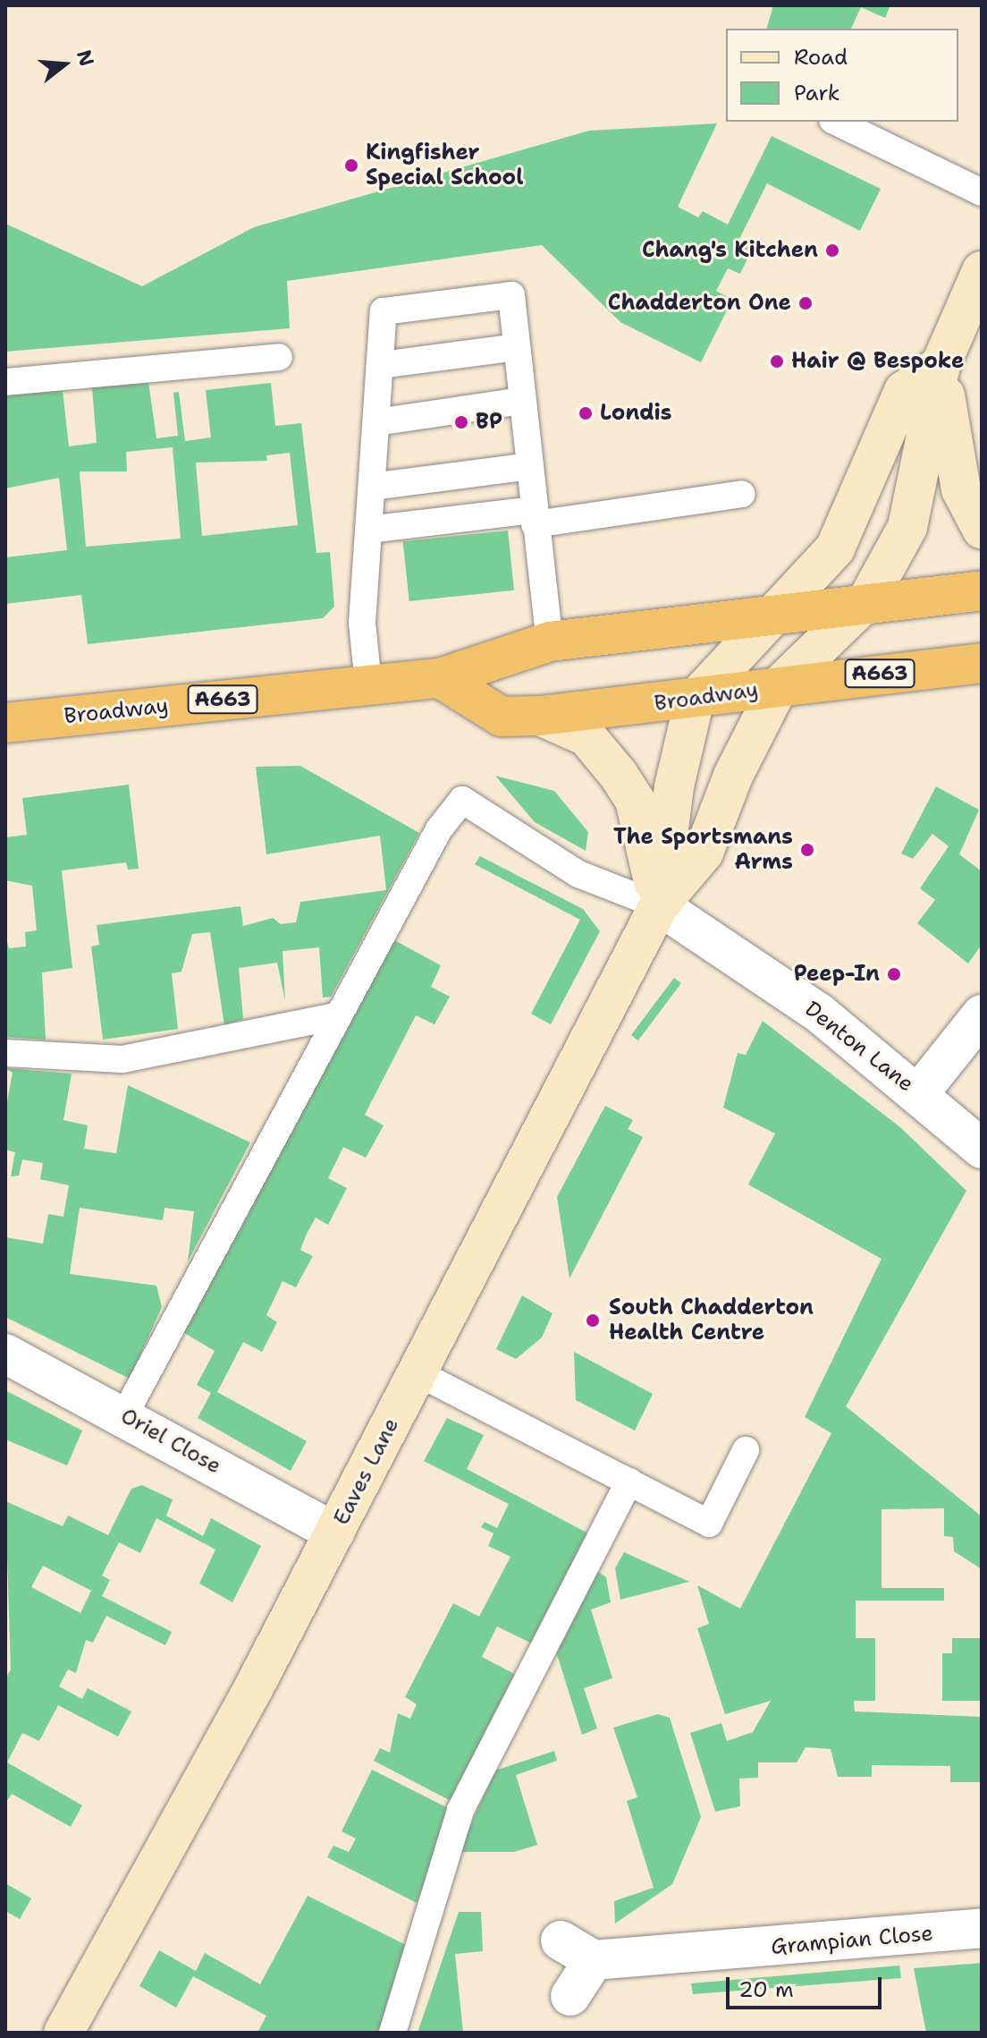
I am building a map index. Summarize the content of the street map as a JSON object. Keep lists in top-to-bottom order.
{
  "streets": {
    "highway": ["A663", "Broadway"],
    "main road": ["Eaves Lane"],
    "street": ["Denton Lane", "Oriel Close", "Grampian Close"]
  },
  "crossings": [
    ["Broadway", "Eaves Lane"],
    ["Denton Lane", "Eaves Lane"],
    ["Oriel Close", "Eaves Lane"]
  ],
  "places": [
    "Kingfisher Special School",
    "Chang's Kitchen",
    "Chadderton One",
    "Hair @ Bespoke",
    "Londis",
    "BP",
    "The Sportsmans Arms",
    "Peep-In",
    "South Chadderton Health Centre"
  ],
  "legend": ["Road", "Park"],
  "scale_bar": "20 m",
  "north": "right"
}
